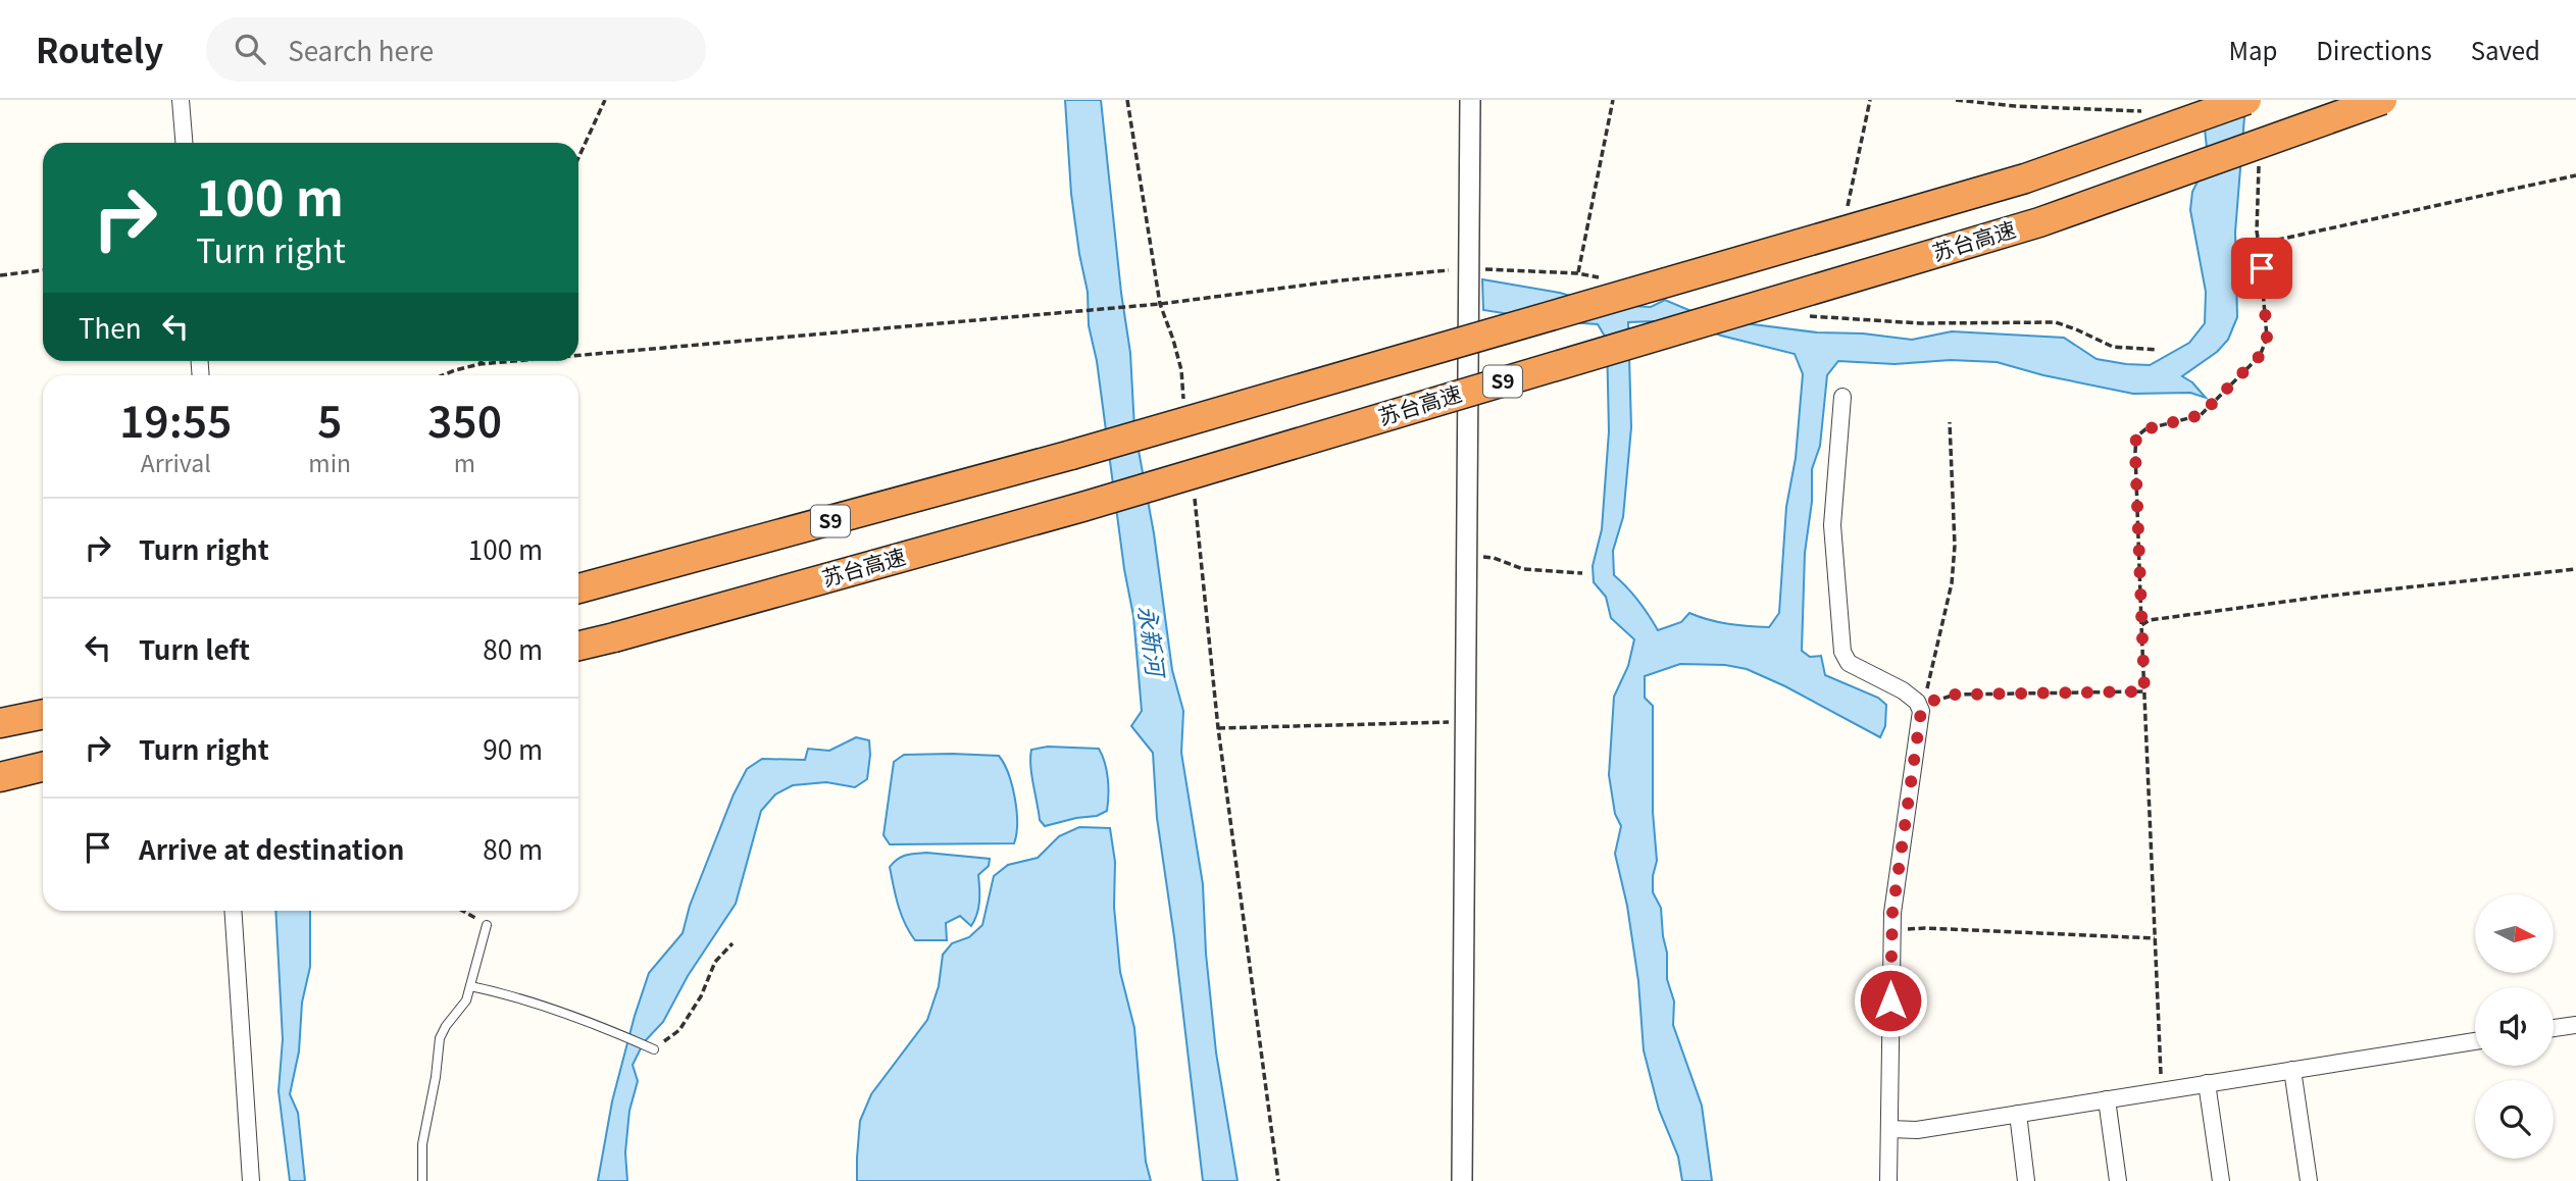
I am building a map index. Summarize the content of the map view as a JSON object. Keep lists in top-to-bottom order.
{
  "streets": {
    "highway": ["苏台高速", "S9"]
  },
  "water": ["永新河"],
  "north": "right",
  "page": {
    "header": "Routely",
    "search": "Search here",
    "nav": ["Map", "Directions", "Saved"],
    "turn": ["100 m", "Turn right"],
    "then": "Then",
    "eta": [
      "19:55",
      "Arrival",
      "5",
      "min",
      "350",
      "m"
    ],
    "list": [
      {
        "name": "Turn right",
        "value": "100 m"
      },
      {
        "name": "Turn left",
        "value": "80 m"
      },
      {
        "name": "Turn right",
        "value": "90 m"
      },
      {
        "name": "Arrive at destination",
        "value": "80 m"
      }
    ]
  }
}
